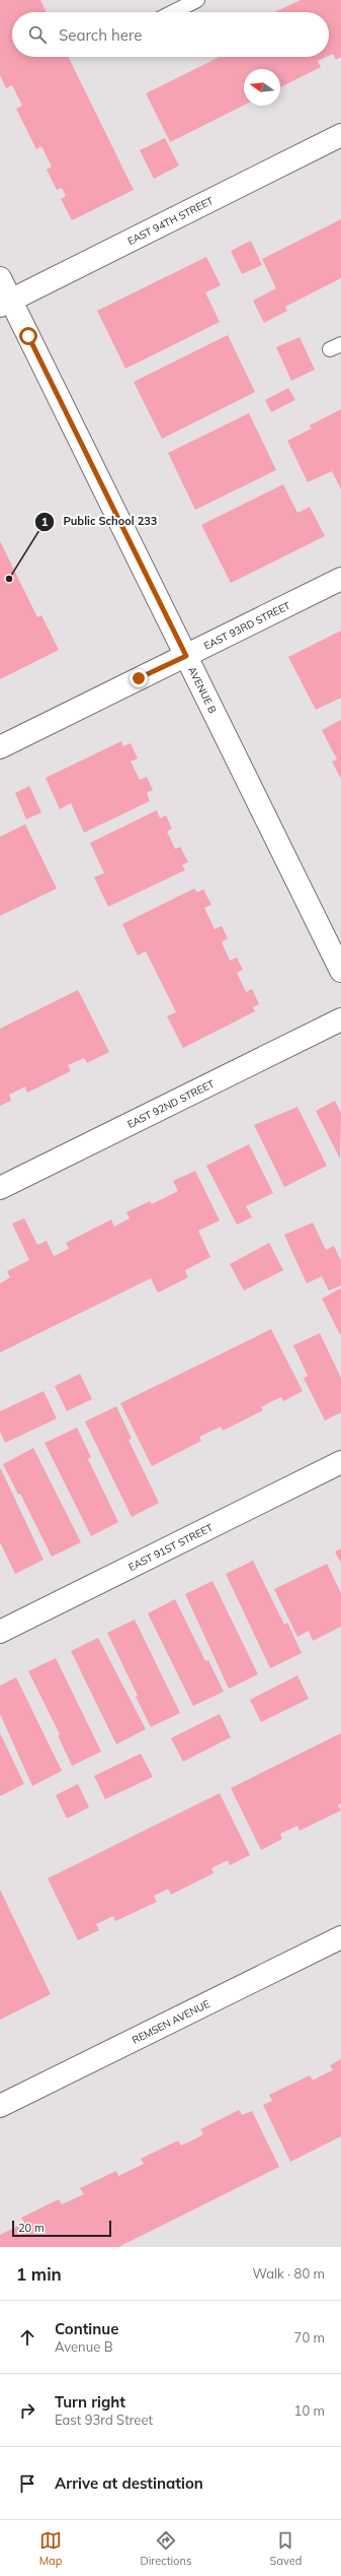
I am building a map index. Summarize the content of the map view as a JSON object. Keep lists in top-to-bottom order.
{
  "streets": {
    "street": [
      "EAST 94TH STREET",
      "EAST 93RD STREET",
      "AVENUE B",
      "EAST 92ND STREET",
      "EAST 91ST STREET",
      "REMSEN AVENUE"
    ]
  },
  "crossings": [
    ["EAST 94TH STREET", "AVENUE B"],
    ["EAST 93RD STREET", "AVENUE B"]
  ],
  "places": ["Public School 233"],
  "scale_bar": "20 m",
  "north": "left",
  "page": {
    "search": "Search here",
    "scale": "20 m",
    "heading": ["1 min", "Walk · 80 m"],
    "list": [
      ["Continue", "Avenue B", "70 m"],
      ["Turn right", "East 93rd Street", "10 m"],
      "Arrive at destination"
    ],
    "nav": ["Map", "Directions", "Saved"]
  }
}
